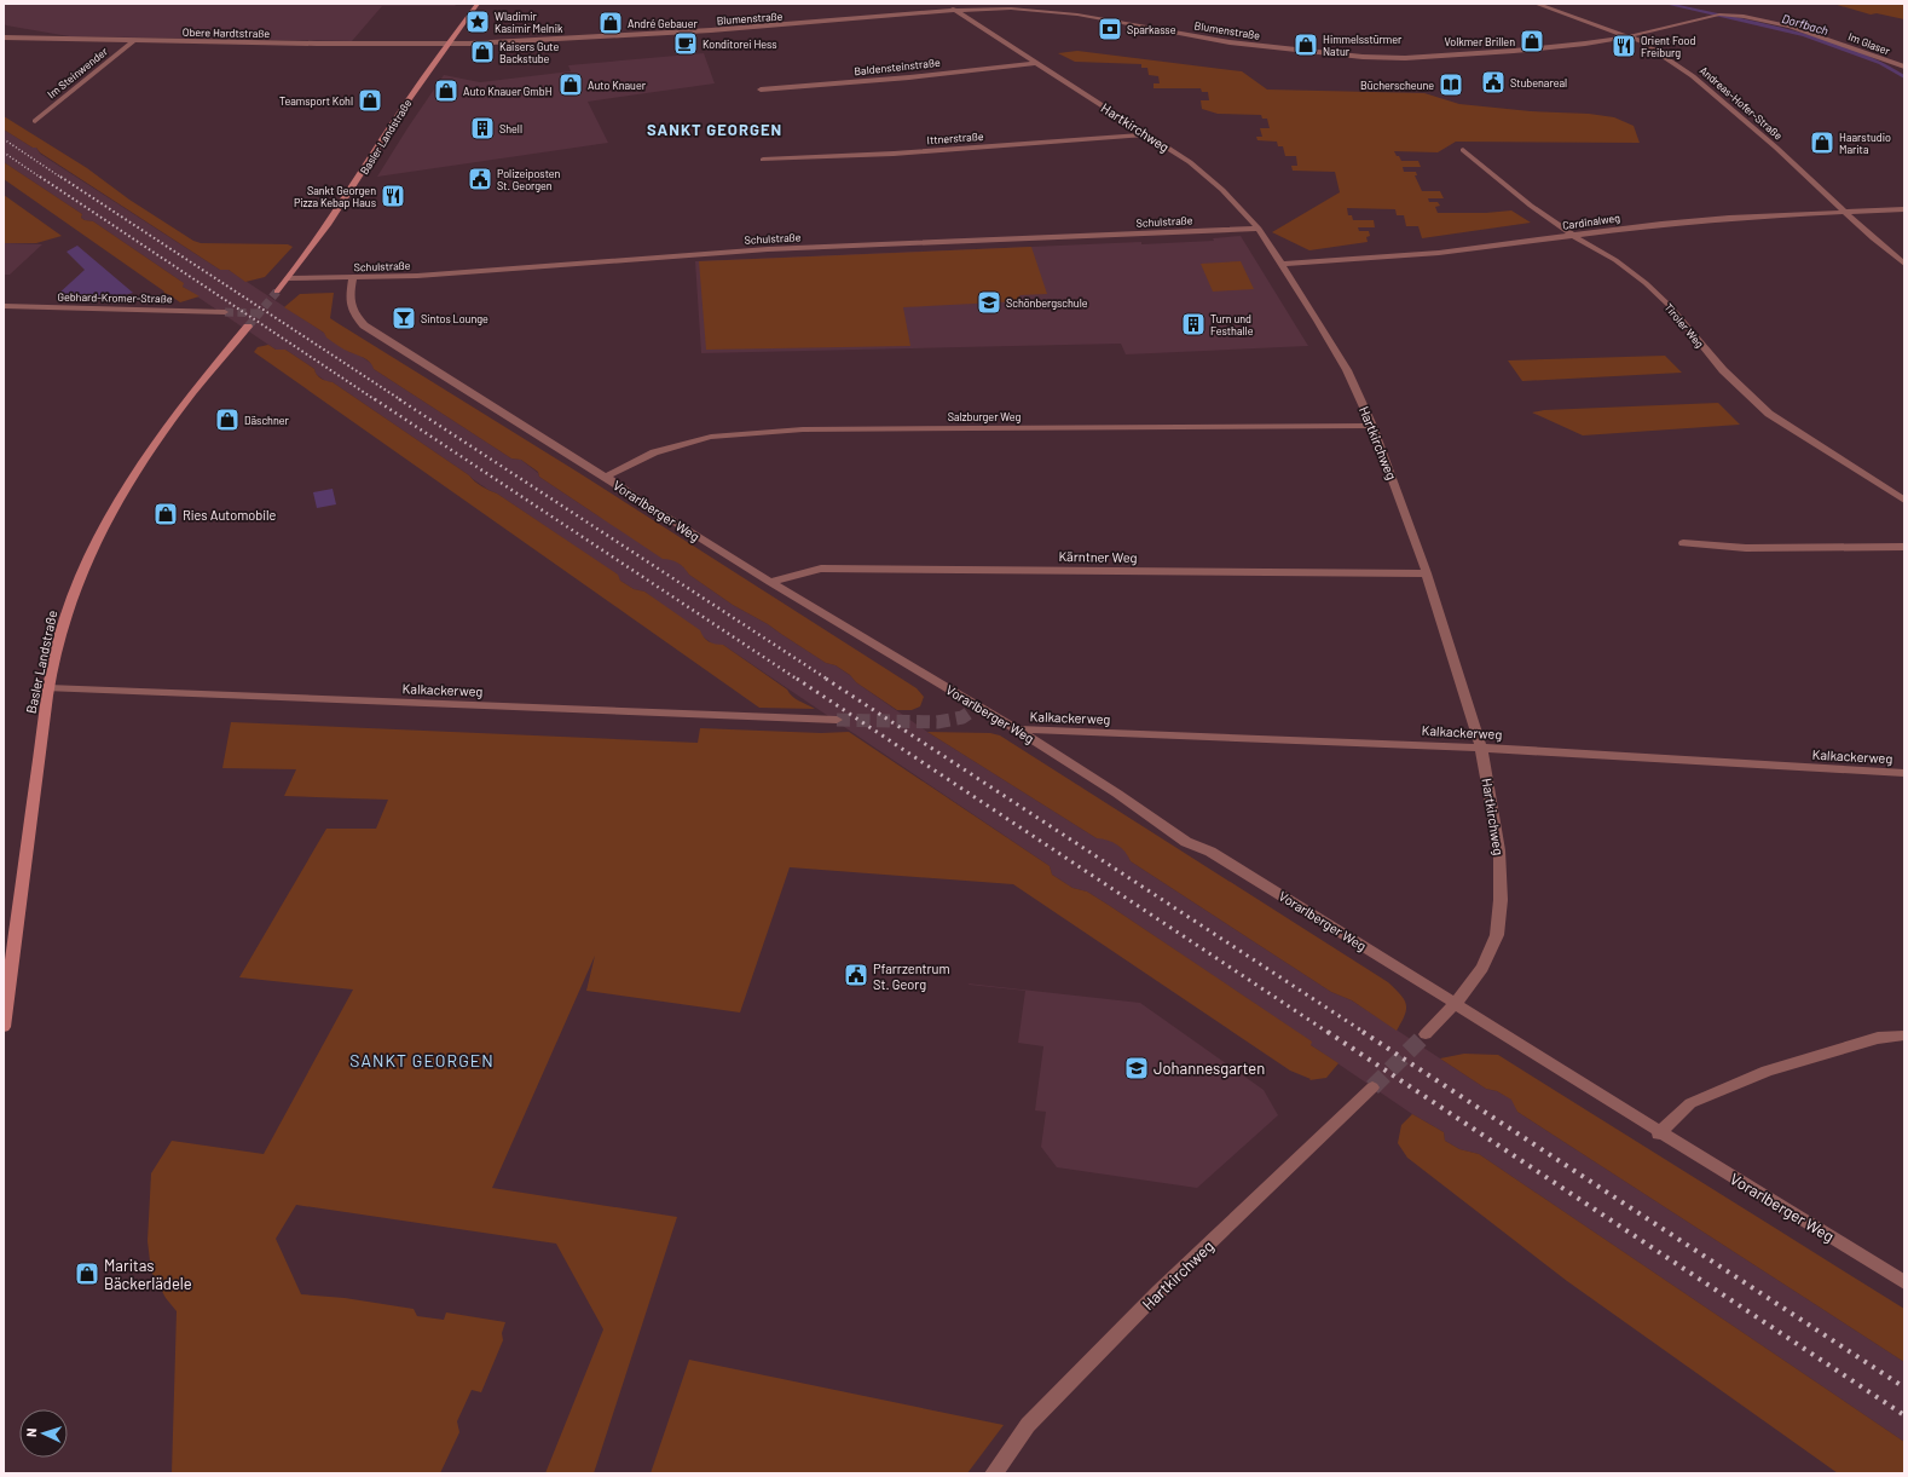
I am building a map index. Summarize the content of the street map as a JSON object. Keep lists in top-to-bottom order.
{
  "streets": {
    "street": [
      "Blumenstraße",
      "Obere Hardtstraße",
      "Im Glaser",
      "Baldensteinstraße",
      "Im Steinwender",
      "Andreas-Hofer-Straße",
      "Hartkirchweg",
      "Basler Landstraße",
      "Ittnerstraße",
      "Schulstraße",
      "Cardinalweg",
      "Gebhard-Kromer-Straße",
      "Tiroler Weg",
      "Salzburger Weg",
      "Vorarlberger Weg",
      "Kärntner Weg",
      "Kalkackerweg"
    ]
  },
  "crossings": [
    ["Blumenstraße", "Obere Hardtstraße"],
    ["Blumenstraße", "Im Glaser"],
    ["Blumenstraße", "Andreas-Hofer-Straße"],
    ["Blumenstraße", "Hartkirchweg"],
    ["Blumenstraße", "Basler Landstraße"],
    ["Obere Hardtstraße", "Im Steinwender"],
    ["Obere Hardtstraße", "Basler Landstraße"],
    ["Im Glaser", "Andreas-Hofer-Straße"],
    ["Baldensteinstraße", "Hartkirchweg"],
    ["Andreas-Hofer-Straße", "Cardinalweg"],
    ["Hartkirchweg", "Ittnerstraße"],
    ["Hartkirchweg", "Schulstraße"],
    ["Hartkirchweg", "Cardinalweg"],
    ["Hartkirchweg", "Salzburger Weg"],
    ["Hartkirchweg", "Vorarlberger Weg"],
    ["Hartkirchweg", "Kärntner Weg"],
    ["Hartkirchweg", "Kalkackerweg"],
    ["Basler Landstraße", "Schulstraße"],
    ["Basler Landstraße", "Kalkackerweg"],
    ["Schulstraße", "Vorarlberger Weg"],
    ["Cardinalweg", "Tiroler Weg"],
    ["Salzburger Weg", "Vorarlberger Weg"],
    ["Vorarlberger Weg", "Kärntner Weg"],
    ["Vorarlberger Weg", "Kalkackerweg"]
  ],
  "districts": ["SANKT GEORGEN", "SANKT GEORGEN"],
  "water": ["Dorfbach"],
  "places": {
    "place": ["Wladimir Kasimir Melnik"],
    "shop": [
      "André Gebauer",
      "Volkmer Brillen",
      "Himmelsstürmer Natur",
      "Kaisers Gute Backstube",
      "Auto Knauer",
      "Auto Knauer GmbH",
      "Teamsport Kohl",
      "Haarstudio Marita",
      "Däschner",
      "Ries Automobile",
      "Maritas Bäckerlädele"
    ],
    "bank": ["Sparkasse"],
    "cafe": ["Konditorei Hess"],
    "restaurant": ["Orient Food Freiburg", "Sankt Georgen Pizza Kebap Haus"],
    "public building": ["Stubenareal", "Polizeiposten St. Georgen", "Pfarrzentrum St. Georg"],
    "library": ["Bücherscheune"],
    "building": ["Shell", "Turn und Festhalle"],
    "school or university": ["Schönbergschule", "Johannesgarten"],
    "bar": ["Sintos Lounge"]
  },
  "north": "left"
}
